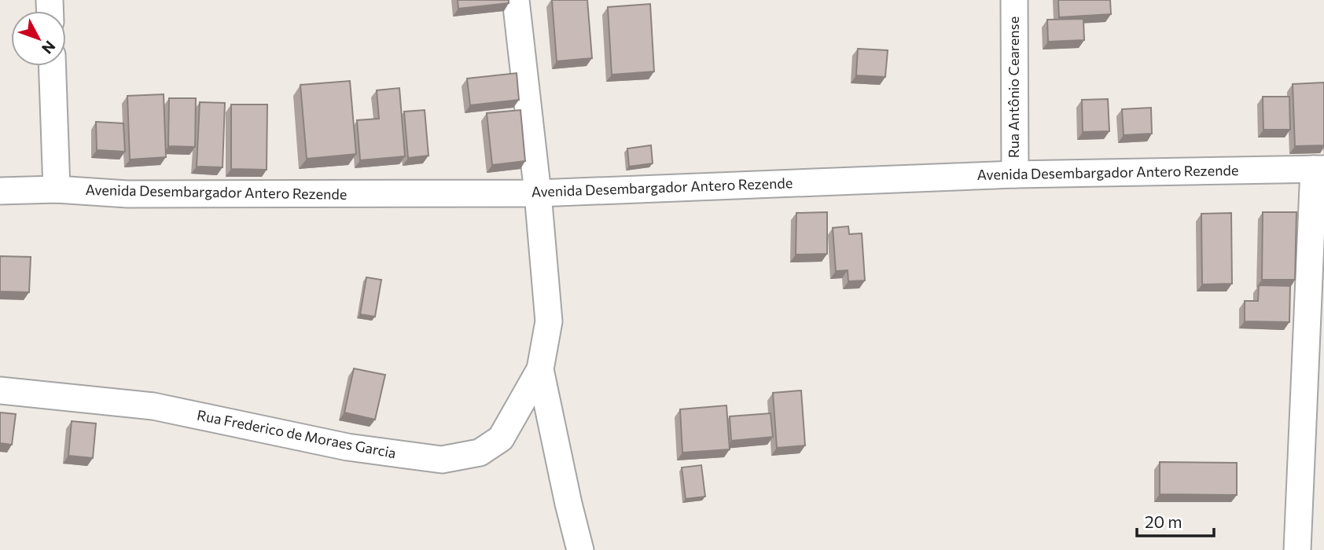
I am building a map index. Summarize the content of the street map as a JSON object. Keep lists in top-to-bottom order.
{
  "streets": {
    "street": ["Rua Antônio Cearense", "Avenida Desembargador Antero Rezende", "Rua Frederico de Moraes Garcia"]
  },
  "crossings": [
    ["Rua Antônio Cearense", "Avenida Desembargador Antero Rezende"],
    ["Avenida Desembargador Antero Rezende", "Rua Frederico de Moraes Garcia"]
  ],
  "scale_bar": "20 m",
  "north": "bottom right"
}
